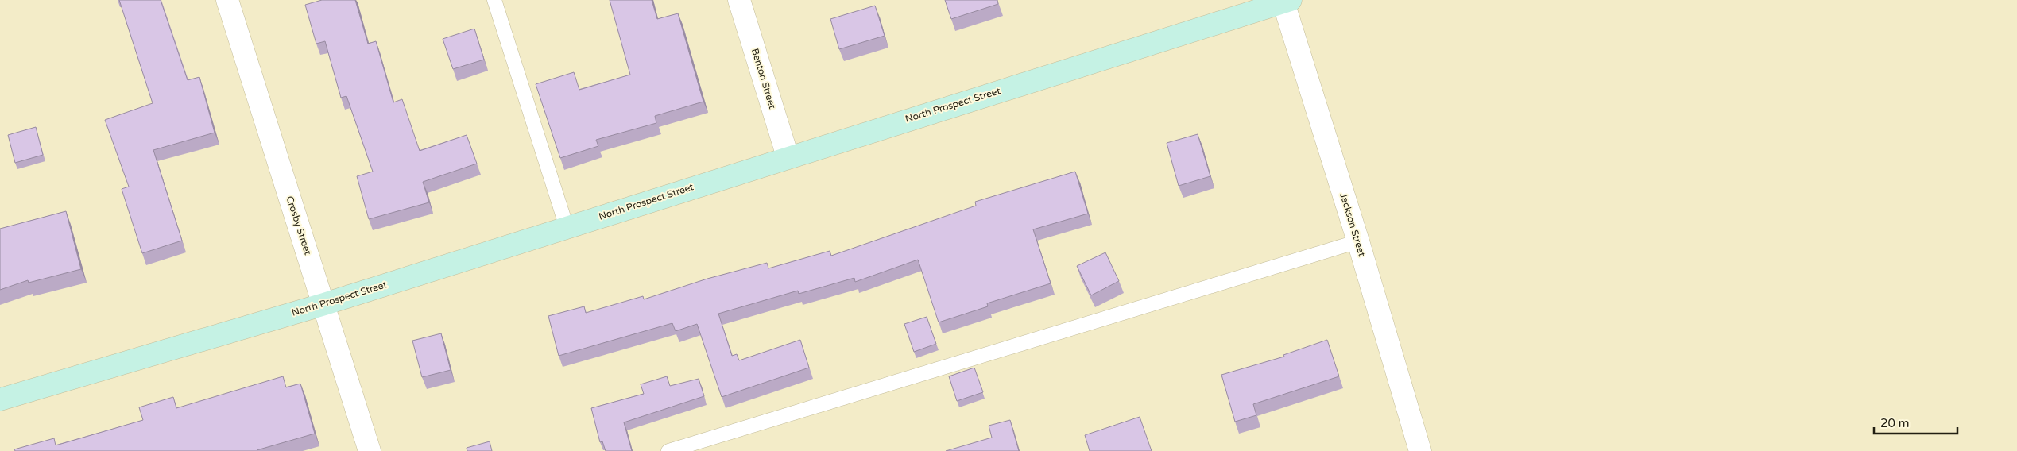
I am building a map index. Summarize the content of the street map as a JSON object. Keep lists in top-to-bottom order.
{
  "streets": {
    "street": [
      "Benton Street",
      "North Prospect Street",
      "Jackson Street",
      "Crosby Street"
    ]
  },
  "crossings": [
    ["Benton Street", "North Prospect Street"],
    ["North Prospect Street", "Jackson Street"],
    ["North Prospect Street", "Crosby Street"]
  ],
  "scale_bar": "20 m"
}
